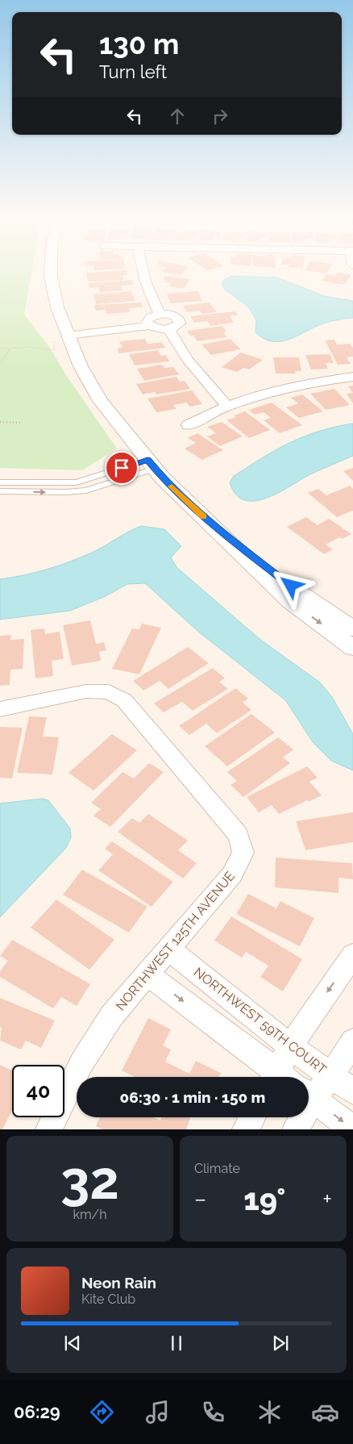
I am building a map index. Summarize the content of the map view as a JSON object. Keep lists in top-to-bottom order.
{
  "streets": {
    "street": ["NORTHWEST 125TH AVENUE", "NORTHWEST 59TH COURT"]
  },
  "crossings": [
    ["NORTHWEST 125TH AVENUE", "NORTHWEST 59TH COURT"]
  ],
  "page": {
    "turn": ["130 m", "Turn left"],
    "limit": "40",
    "trip": "06:30 · 1 min · 150 m",
    "tile": [
      ["32", "km/h"],
      "Climate"
    ],
    "heat": ["−", "19°", "+"],
    "song": ["Neon Rain", "Kite Club"],
    "tabs": "06:29"
  }
}
